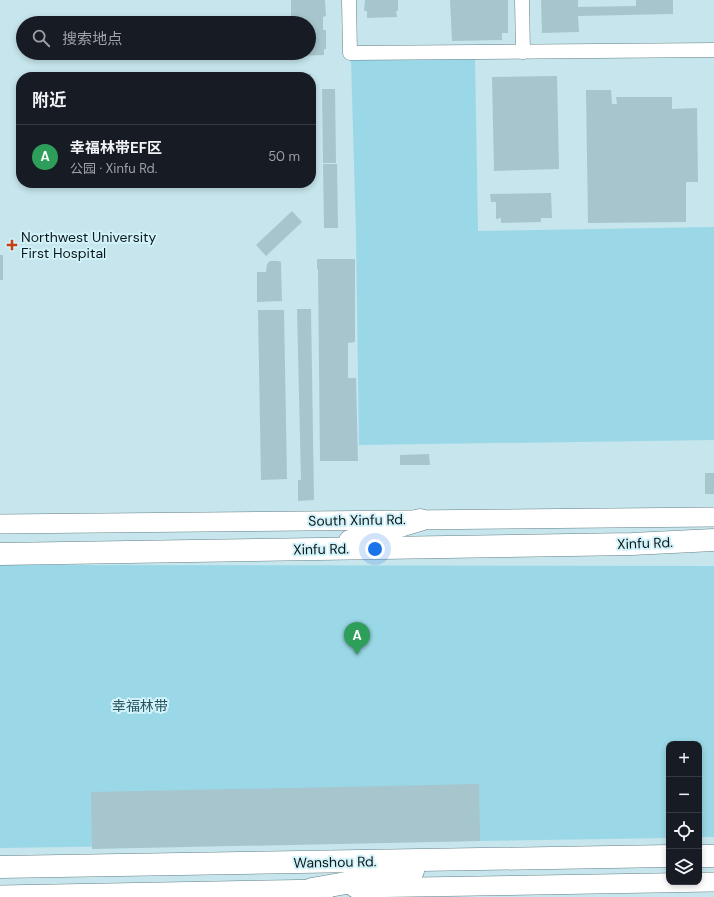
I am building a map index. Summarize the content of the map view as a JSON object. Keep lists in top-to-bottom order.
{
  "streets": {
    "main road": ["South Xinfu Rd.", "Xinfu Rd.", "Wanshou Rd."]
  },
  "parks": ["幸福林带"],
  "places": {
    "health": ["Northwest University First Hospital"]
  },
  "page": {
    "search": "搜索地点",
    "heading": "附近",
    "list": [
      {
        "mark": "A",
        "name": "幸福林带EF区",
        "note": "公园 · Xinfu Rd.",
        "value": "50 m"
      }
    ],
    "pins": "A",
    "map_buttons": ["+", "−"]
  }
}
